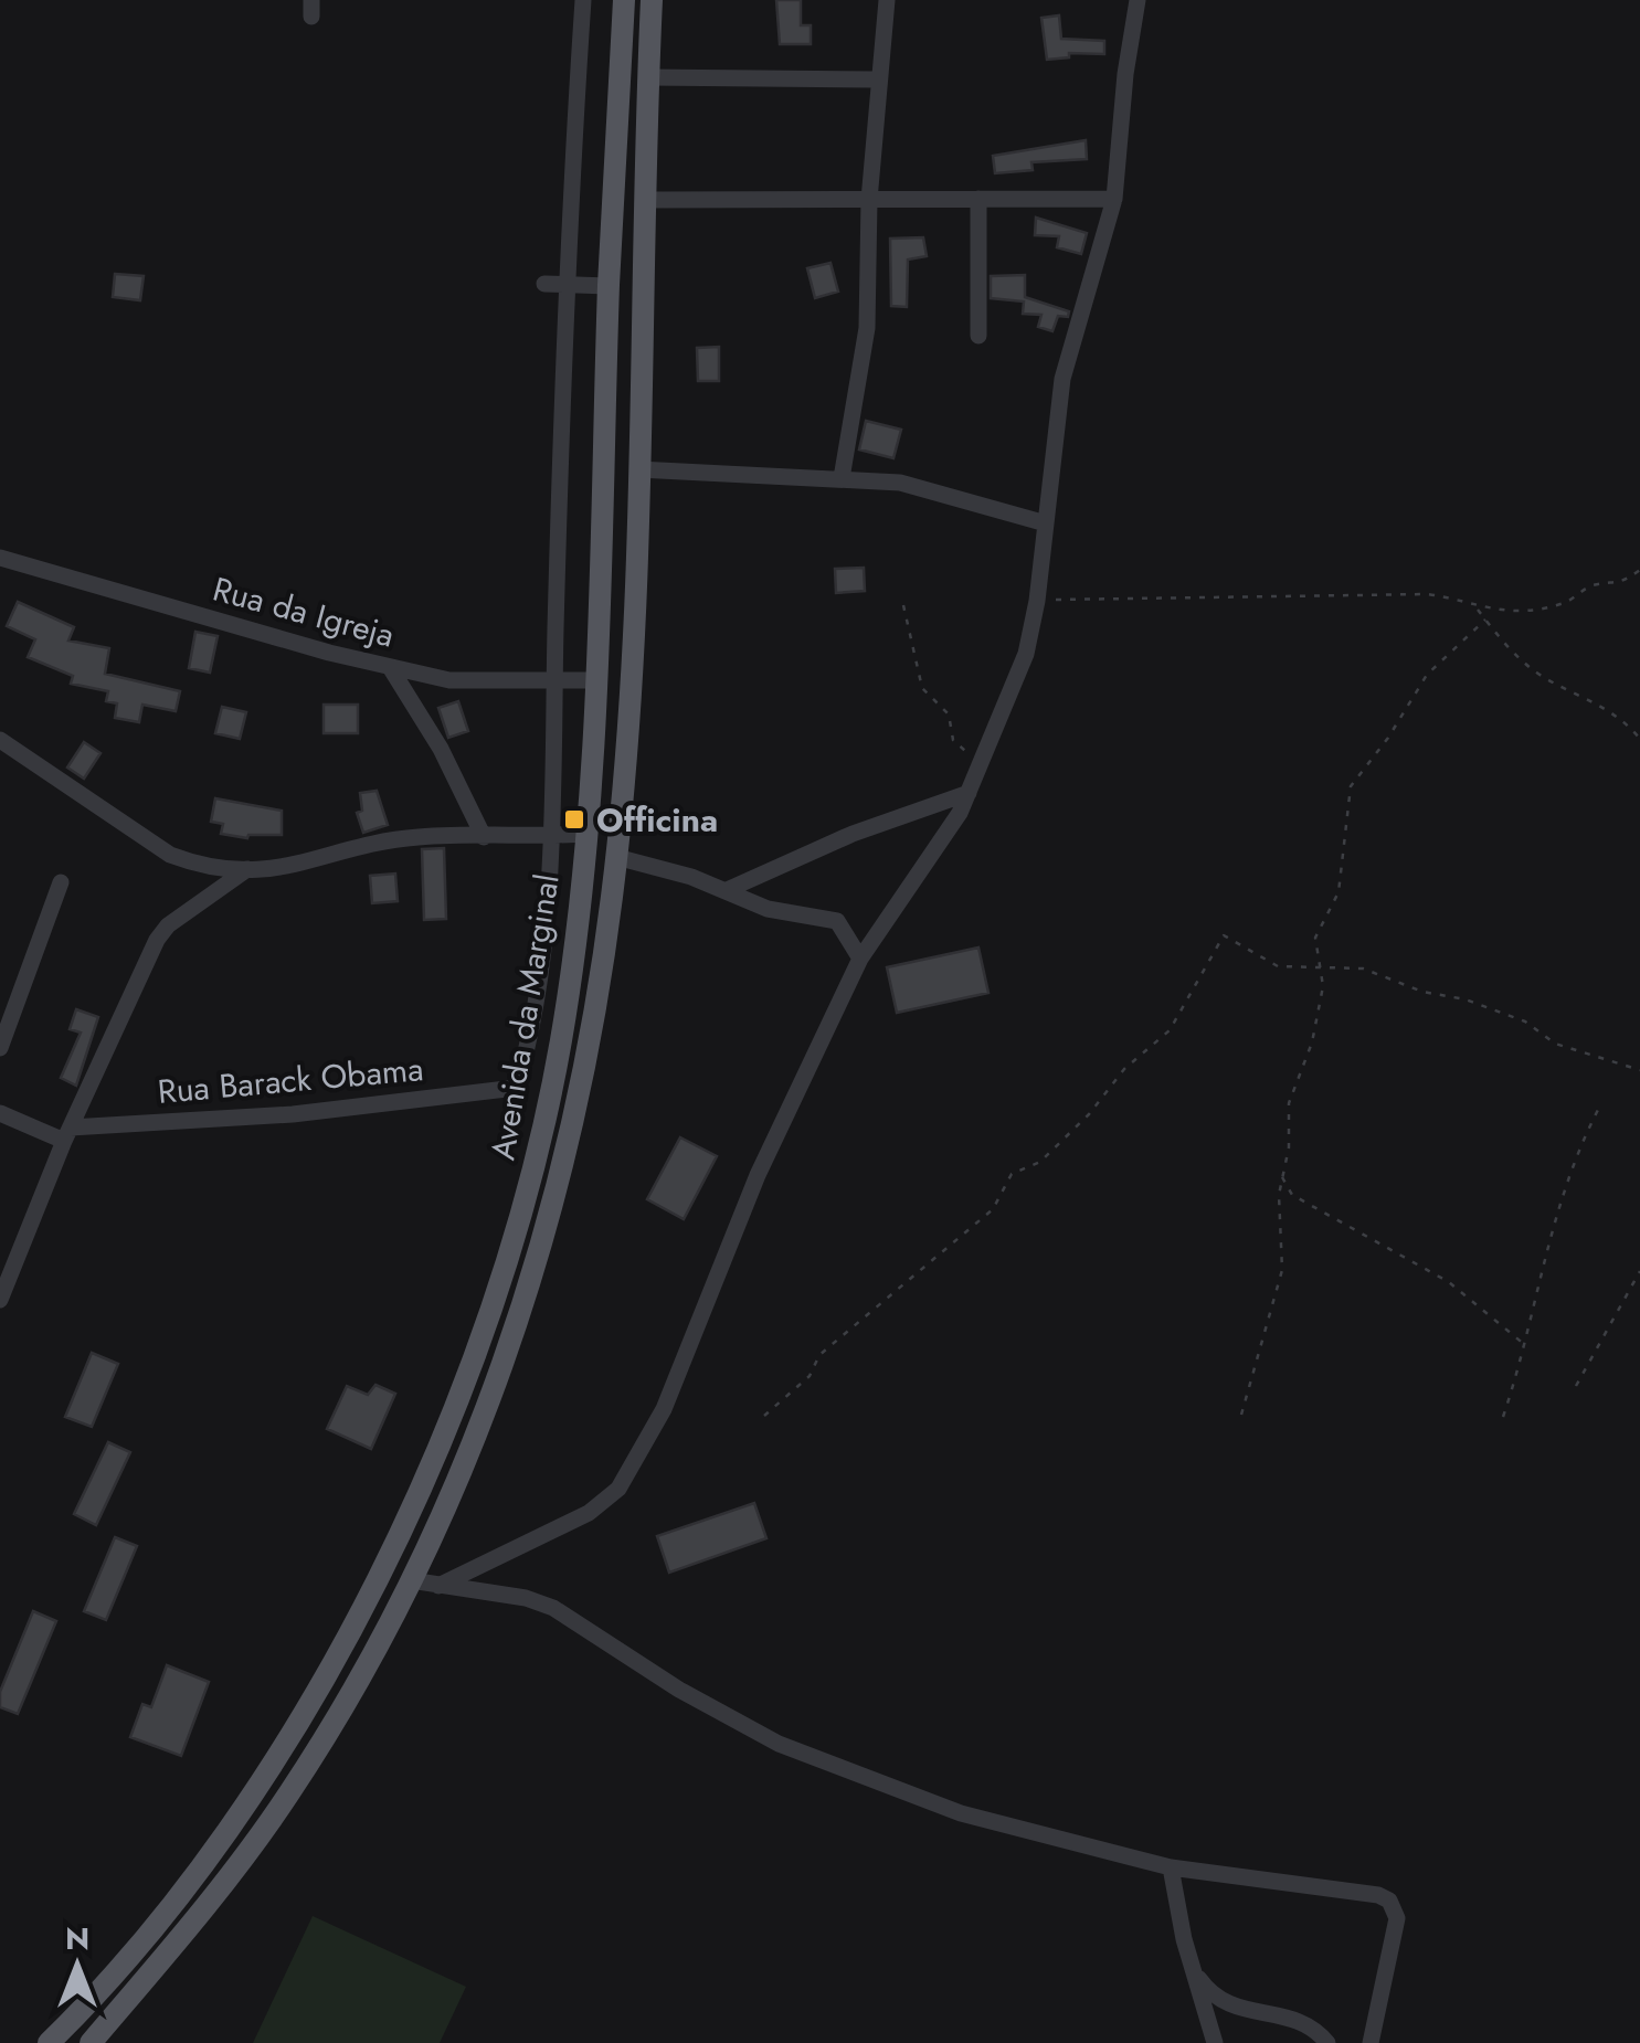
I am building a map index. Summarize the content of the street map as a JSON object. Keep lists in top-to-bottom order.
{
  "streets": {
    "main road": ["Avenida da Marginal"],
    "street": ["Rua da Igreja", "Rua Barack Obama"]
  },
  "crossings": [
    ["Rua da Igreja", "Avenida da Marginal"]
  ],
  "places": {
    "transit": ["Officina"]
  },
  "north": "top"
}
